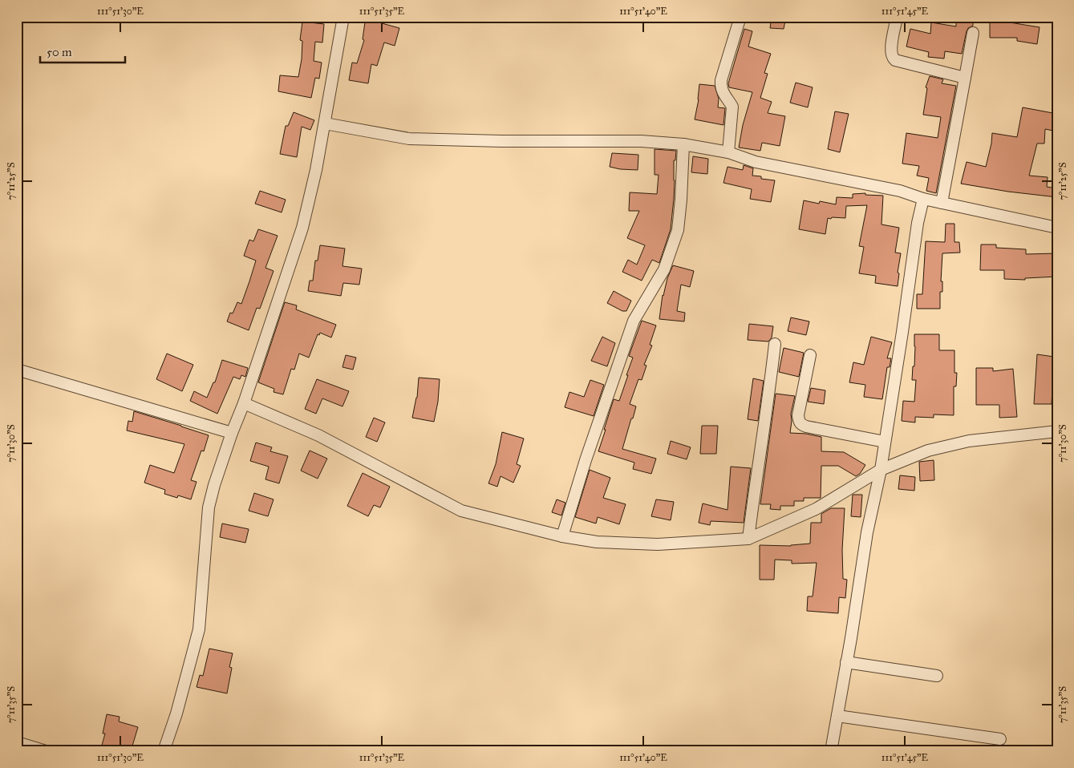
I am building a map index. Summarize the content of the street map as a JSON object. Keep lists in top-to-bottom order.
{
  "scale_bar": "50 m",
  "coordinates": [
    "111°51'30\"E",
    "111°51'35\"E",
    "111°51'40\"E",
    "111°51'45\"E",
    "7°11'25\"S",
    "7°11'30\"S",
    "7°11'35\"S"
  ]
}
